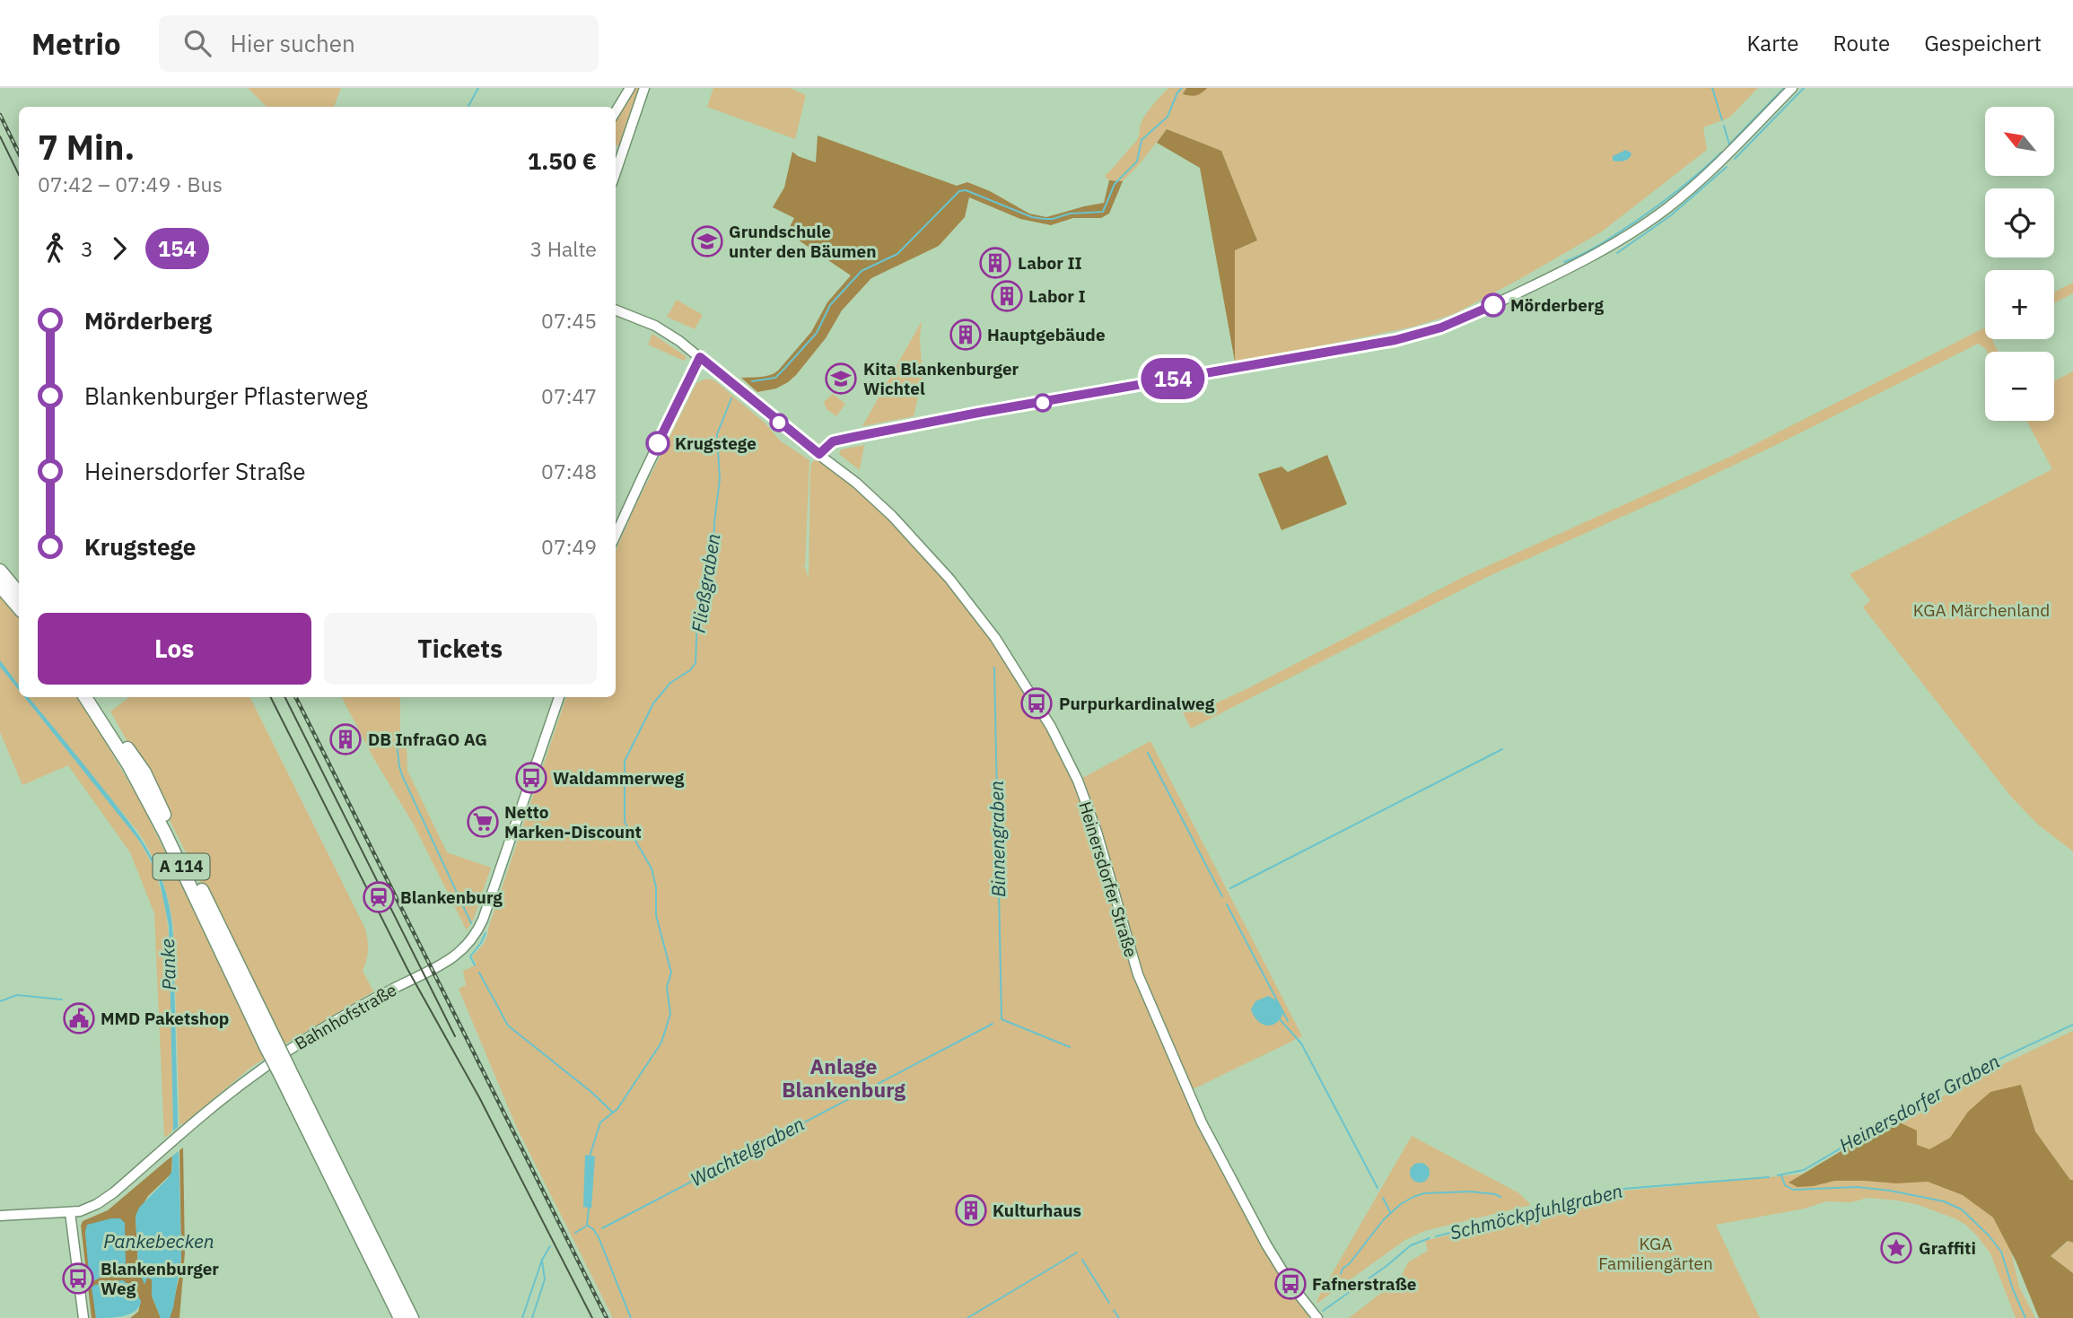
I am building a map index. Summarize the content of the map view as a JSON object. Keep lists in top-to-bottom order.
{
  "streets": {
    "highway": ["A 114"],
    "main road": ["Heinersdorfer Straße", "Bahnhofstraße"]
  },
  "districts": ["Anlage Blankenburg"],
  "water": [
    "Fließgraben",
    "Binnengraben",
    "Panke",
    "Heinersdorfer Graben",
    "Wachtelgraben",
    "Schmöckpfuhlgraben",
    "Pankebecken"
  ],
  "parks": ["KGA Märchenland", "KGA Familiengärten"],
  "places": {
    "school or university": ["Grundschule unter den Bäumen", "Kita Blankenburger Wichtel"],
    "building": [
      "Labor II",
      "Labor I",
      "Hauptgebäude",
      "DB InfraGO AG",
      "Kulturhaus"
    ],
    "other": ["Mörderberg", "Krugstege"],
    "bus stop": [
      "Purpurkardinalweg",
      "Waldammerweg",
      "Blankenburger Weg",
      "Fafnerstraße"
    ],
    "supermarket": ["Netto Marken-Discount"],
    "station": ["Blankenburg"],
    "public building": ["MMD Paketshop"],
    "place": ["Graffiti"]
  },
  "lines": ["bus line 154"],
  "north": "top left",
  "page": {
    "header": "Metrio",
    "search": "Hier suchen",
    "nav": ["Karte", "Route", "Gespeichert"],
    "on_map": "154",
    "map_buttons": ["+", "−"],
    "heading": ["7 Min.", "07:42 – 07:49 · Bus", "1.50 €"],
    "legs": ["3", "154", "3 Halte"],
    "list": [
      {
        "name": "Mörderberg",
        "value": "07:45"
      },
      {
        "name": "Blankenburger Pflasterweg",
        "value": "07:47"
      },
      {
        "name": "Heinersdorfer Straße",
        "value": "07:48"
      },
      {
        "name": "Krugstege",
        "value": "07:49"
      }
    ],
    "buttons": ["Los", "Tickets"]
  }
}
